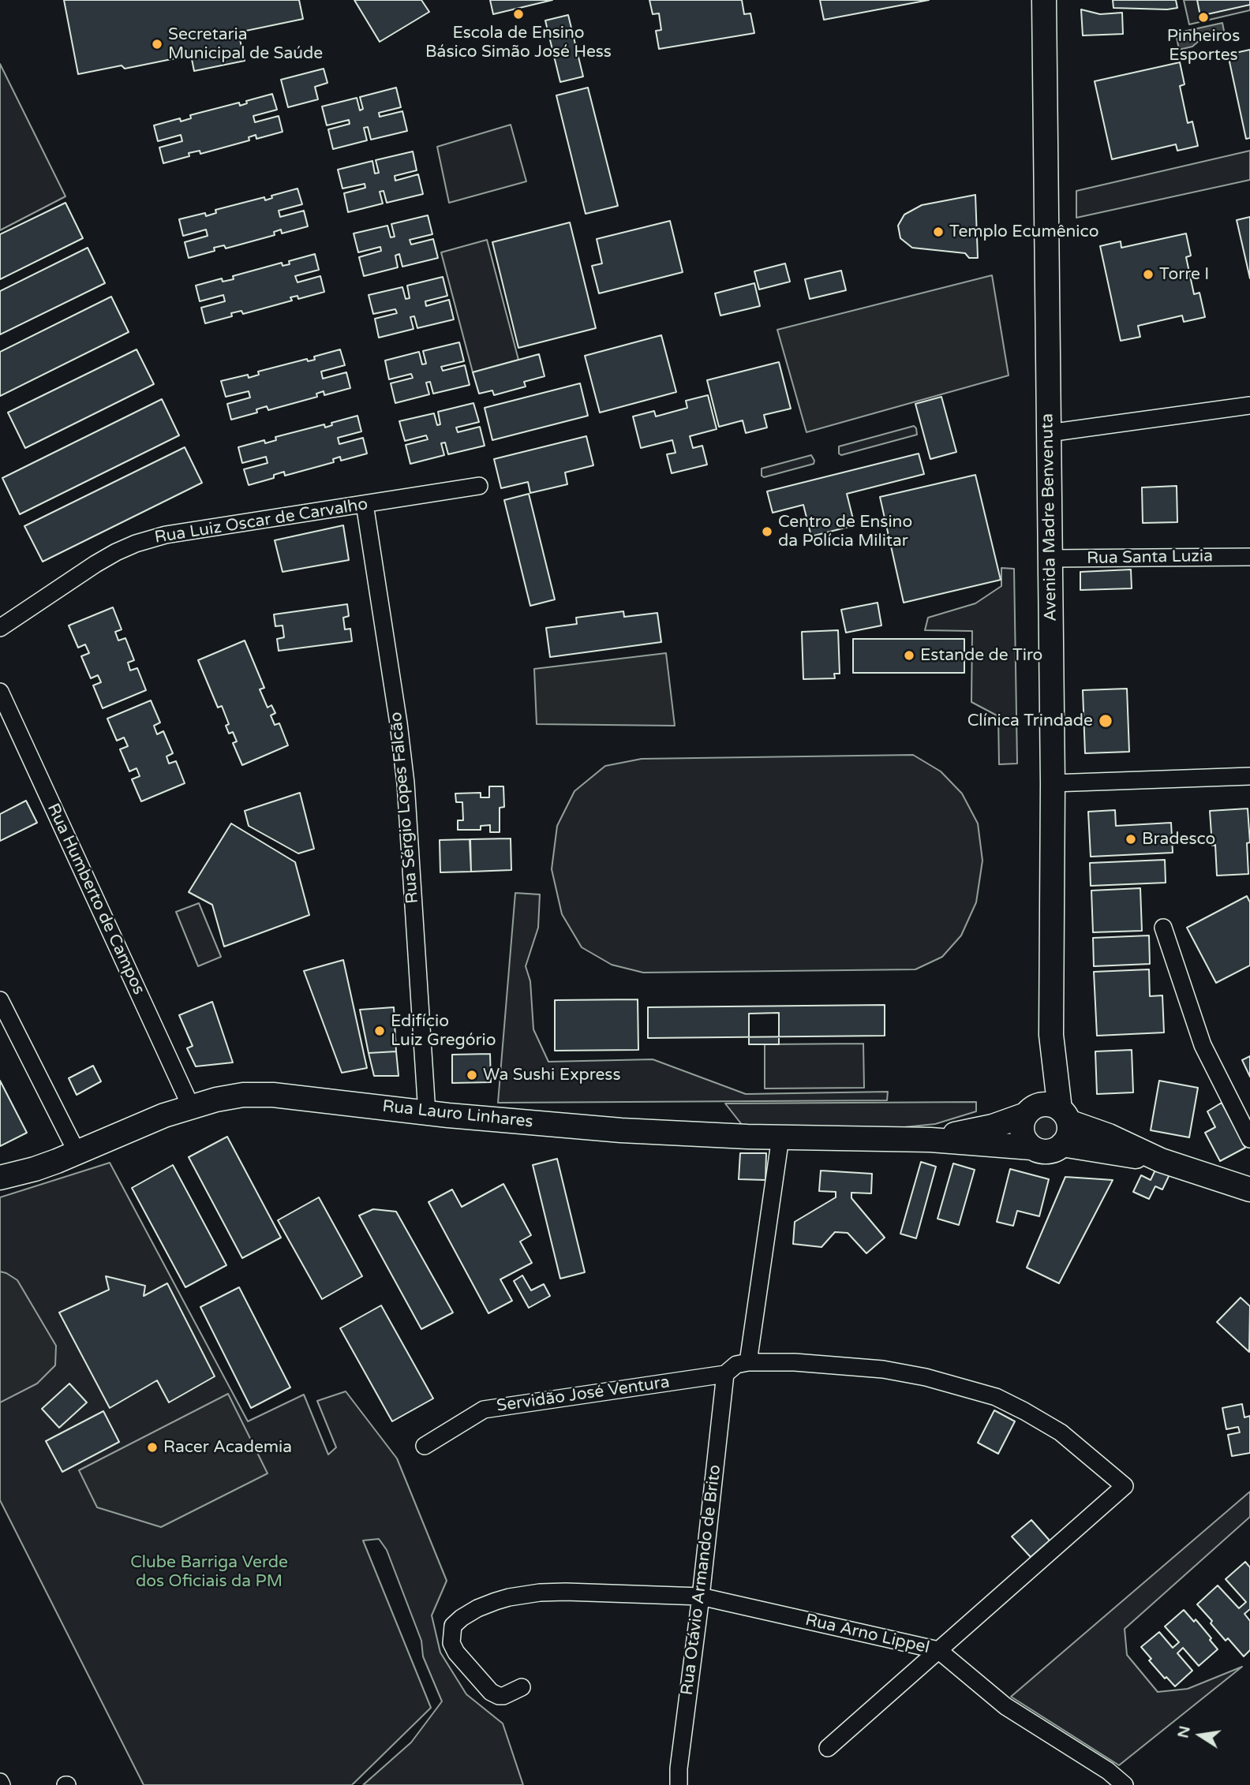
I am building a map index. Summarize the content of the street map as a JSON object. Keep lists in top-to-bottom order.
{
  "streets": {
    "main road": ["Avenida Madre Benvenuta", "Rua Lauro Linhares"],
    "street": [
      "Rua Luiz Oscar de Carvalho",
      "Rua Santa Luzia",
      "Rua Sérgio Lopes Falcão",
      "Rua Humberto de Campos",
      "Servidão José Ventura",
      "Rua Otávio Armando de Brito",
      "Rua Arno Lippel"
    ]
  },
  "crossings": [
    ["Avenida Madre Benvenuta", "Rua Santa Luzia"],
    ["Avenida Madre Benvenuta", "Rua Lauro Linhares"],
    ["Rua Luiz Oscar de Carvalho", "Rua Sérgio Lopes Falcão"],
    ["Rua Sérgio Lopes Falcão", "Rua Lauro Linhares"],
    ["Rua Humberto de Campos", "Rua Lauro Linhares"],
    ["Servidão José Ventura", "Rua Otávio Armando de Brito"],
    ["Servidão José Ventura", "Rua Arno Lippel"],
    ["Rua Otávio Armando de Brito", "Rua Arno Lippel"]
  ],
  "parks": ["Clube Barriga Verde dos Oficiais da PM"],
  "places": [
    "Escola de Ensino Básico Simão José Hess",
    "Pinheiros Esportes",
    "Secretaria Municipal de Saúde",
    "Templo Ecumênico",
    "Torre I",
    "Centro de Ensino da Polícia Militar",
    "Estande de Tiro",
    "Clínica Trindade",
    "Bradesco",
    "Edifício Luiz Gregório",
    "Wa Sushi Express",
    "Racer Academia"
  ],
  "north": "left"
}
